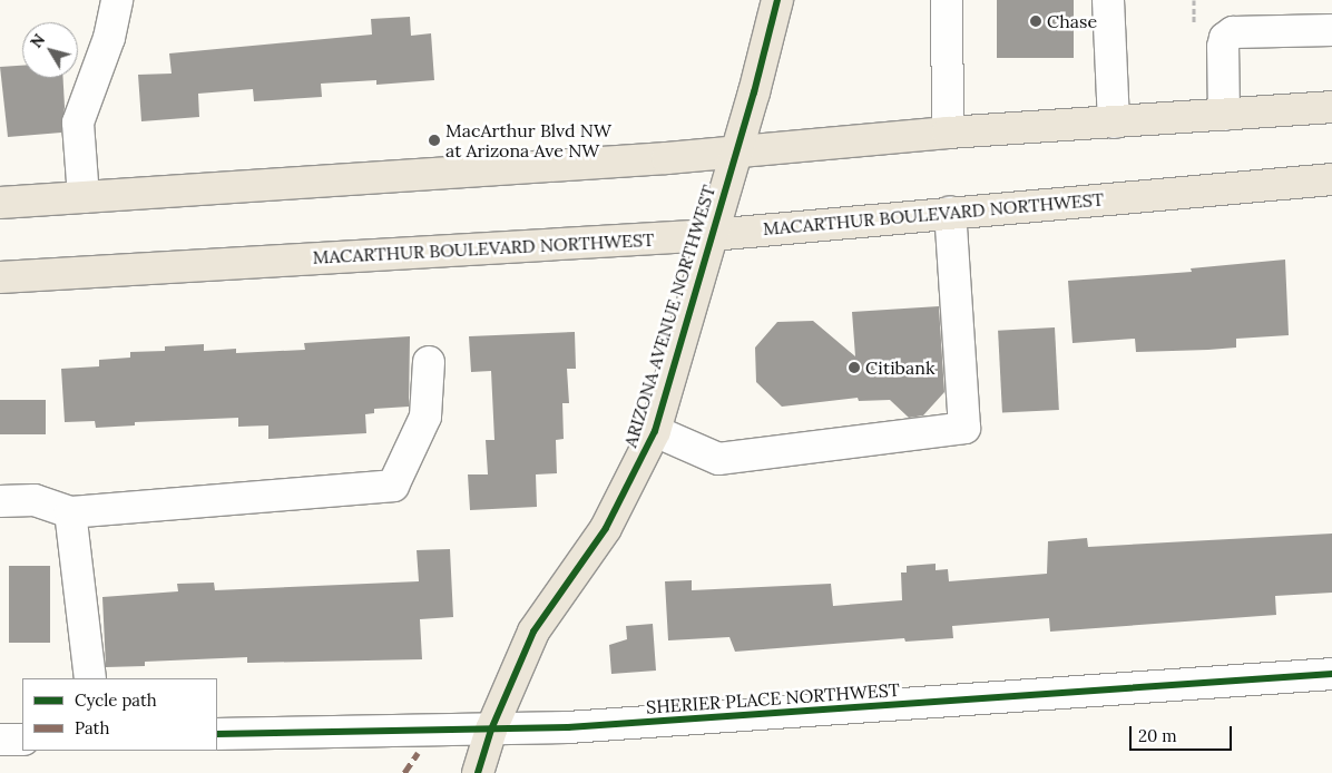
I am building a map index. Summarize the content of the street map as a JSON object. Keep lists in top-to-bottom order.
{
  "streets": {
    "main road": ["MACARTHUR BOULEVARD NORTHWEST", "ARIZONA AVENUE NORTHWEST"],
    "street": ["SHERIER PLACE NORTHWEST"]
  },
  "crossings": [
    ["MACARTHUR BOULEVARD NORTHWEST", "ARIZONA AVENUE NORTHWEST"],
    ["ARIZONA AVENUE NORTHWEST", "SHERIER PLACE NORTHWEST"]
  ],
  "places": ["Chase", "MacArthur Blvd NW at Arizona Ave NW", "Citibank"],
  "legend": ["Cycle path", "Path"],
  "scale_bar": "20 m",
  "north": "top left"
}
